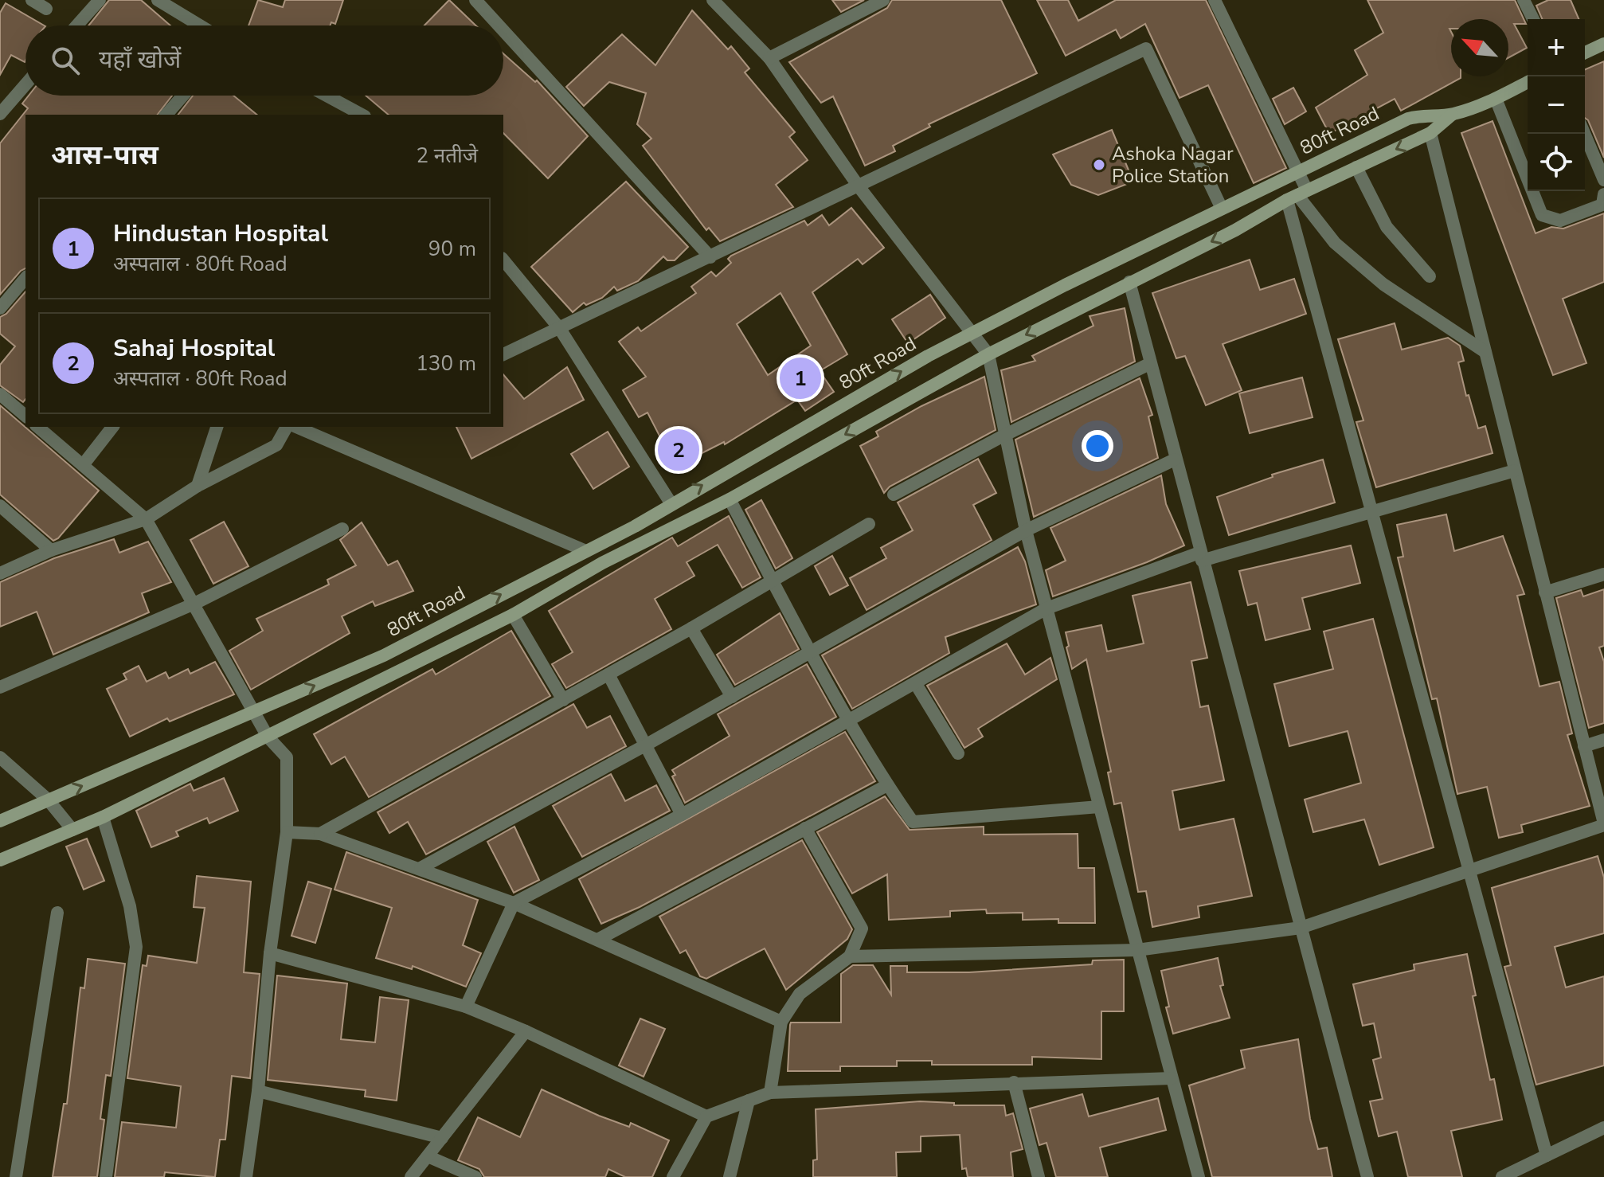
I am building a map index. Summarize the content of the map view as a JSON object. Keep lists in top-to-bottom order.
{
  "streets": {
    "main road": ["80ft Road"]
  },
  "places": ["Ashoka Nagar Police Station"],
  "north": "top left",
  "page": {
    "map_buttons": ["+", "−"],
    "search": "यहाँ खोजें",
    "heading": ["आस-पास", "2 नतीजे"],
    "list": [
      {
        "mark": "1",
        "name": "Hindustan Hospital",
        "note": "अस्पताल · 80ft Road",
        "value": "90 m"
      },
      {
        "mark": "2",
        "name": "Sahaj Hospital",
        "note": "अस्पताल · 80ft Road",
        "value": "130 m"
      }
    ],
    "pins": ["1", "2"]
  }
}
